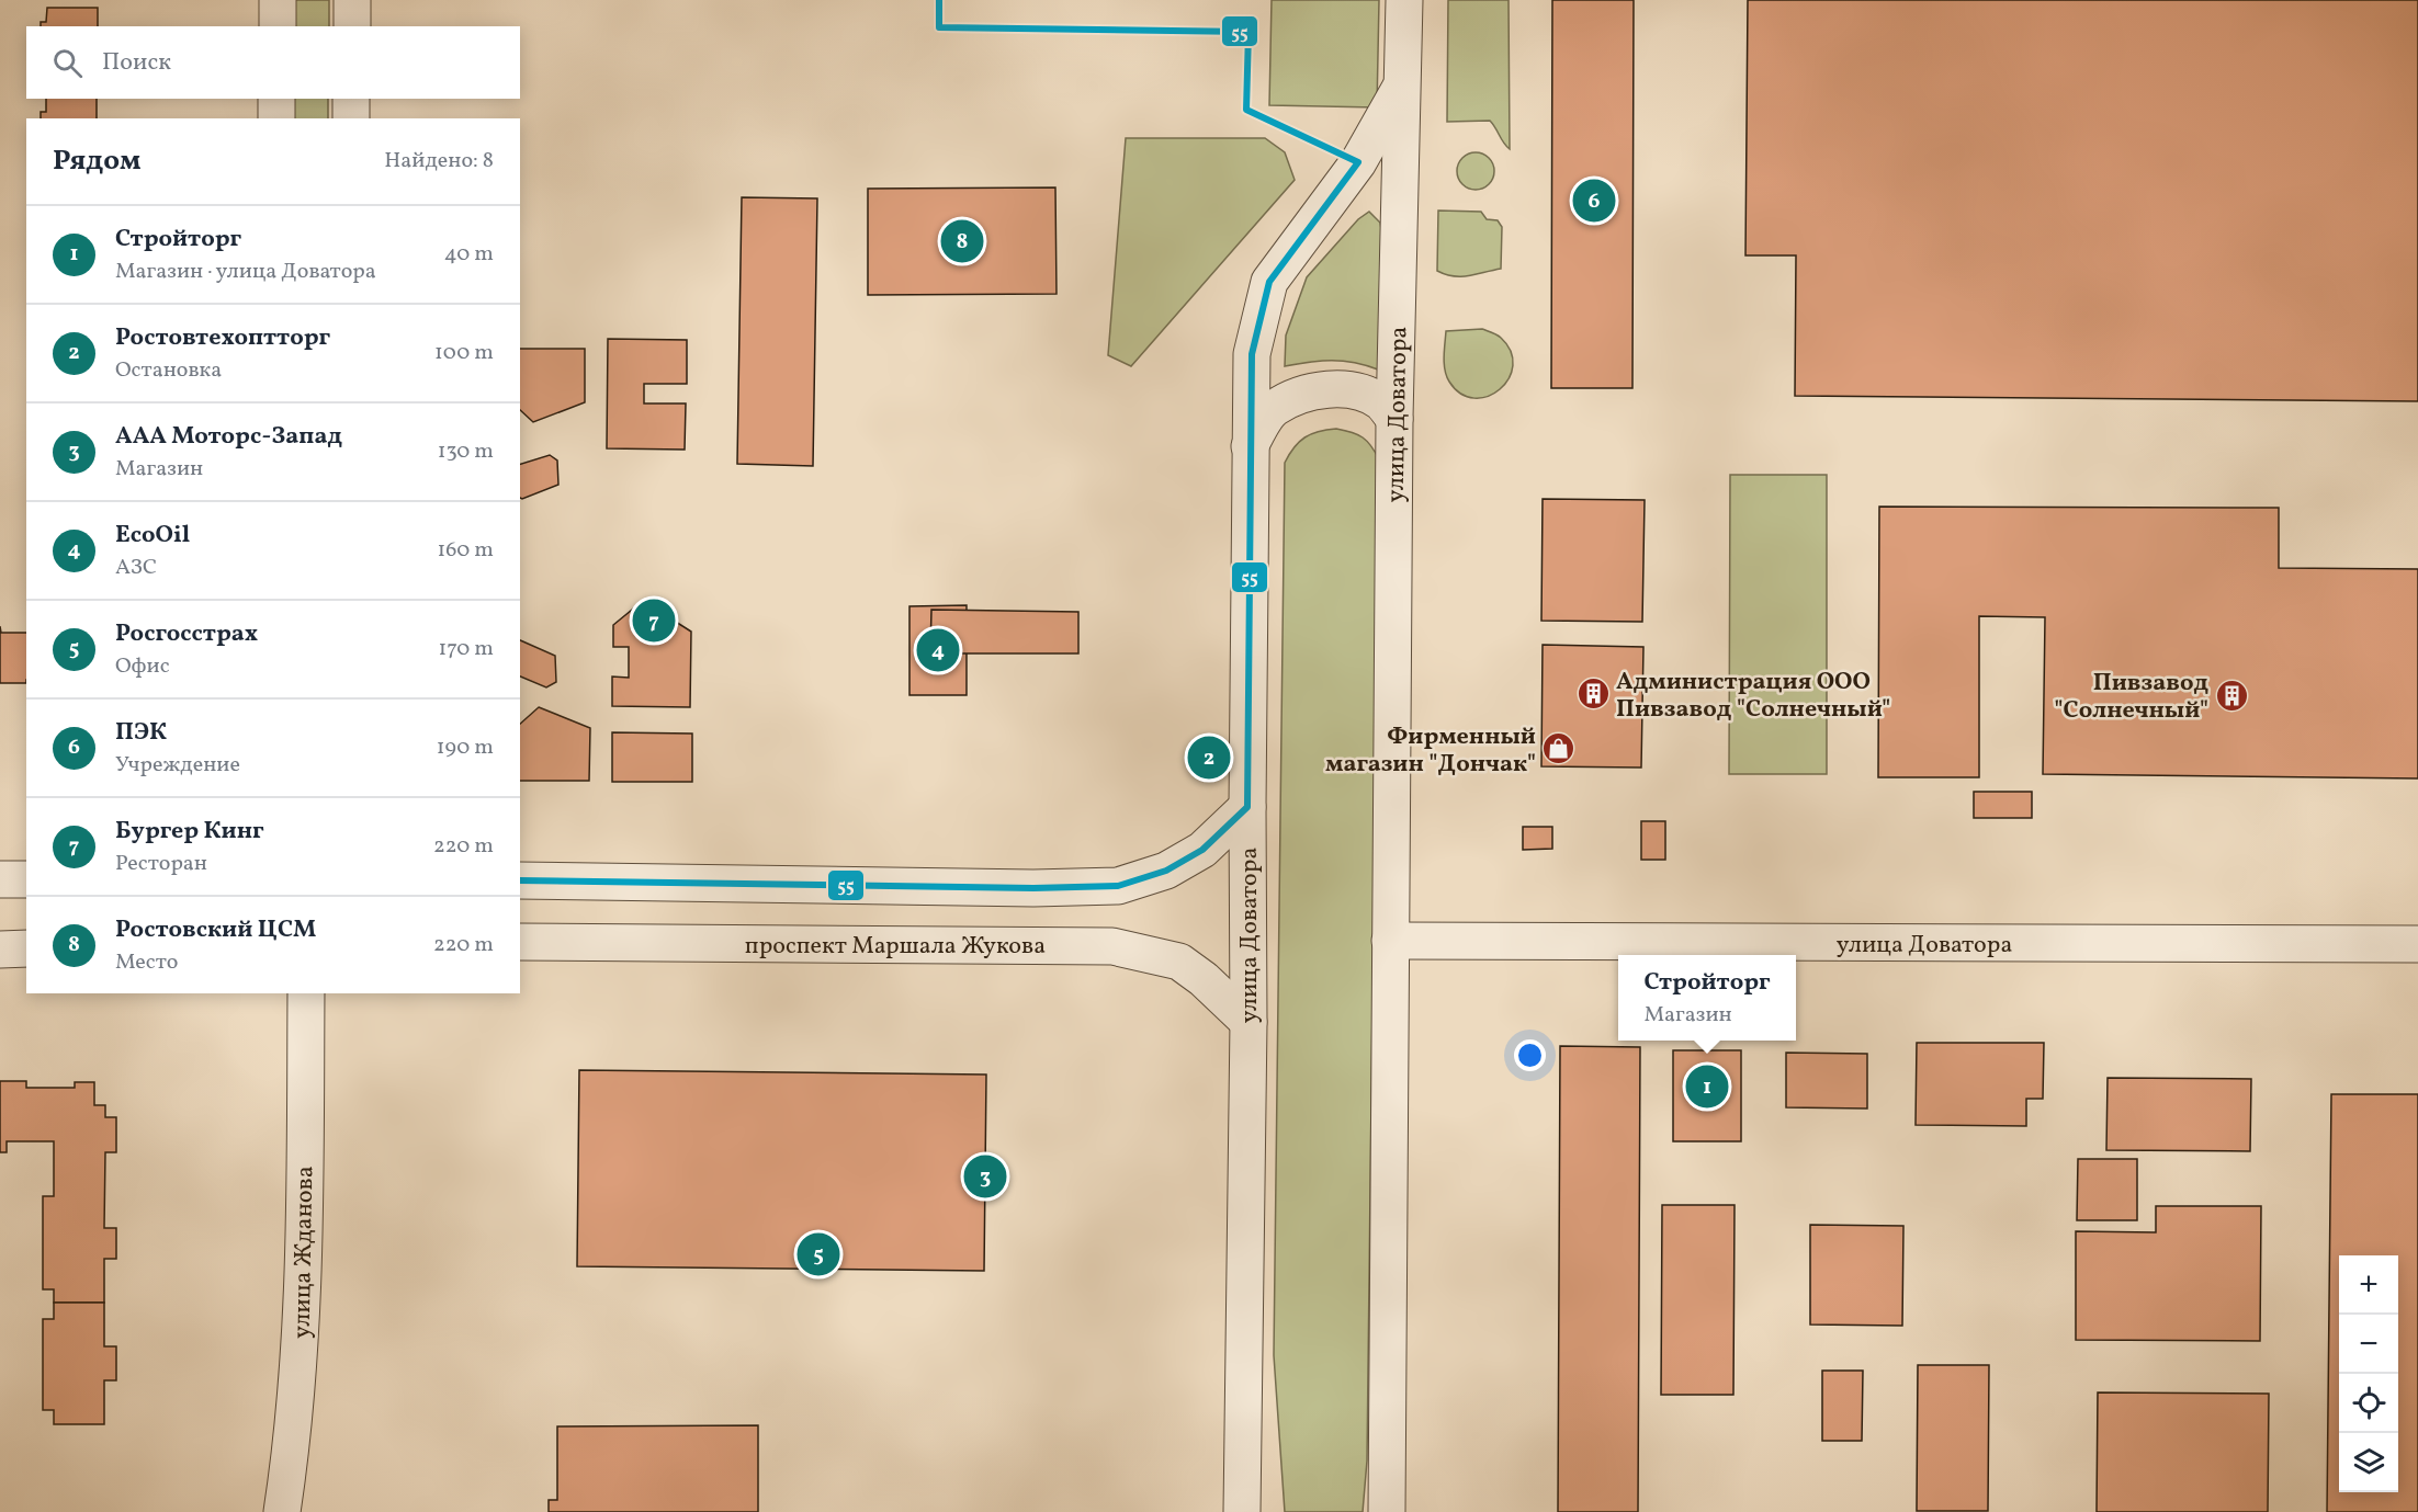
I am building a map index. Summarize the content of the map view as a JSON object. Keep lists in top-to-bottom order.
{
  "streets": {
    "street": ["улица Доватора", "проспект Маршала Жукова", "улица Жданова"]
  },
  "crossings": [
    ["улица Доватора", "проспект Маршала Жукова"]
  ],
  "places": {
    "building": ["Администрация ООО Пивзавод \"Солнечный\"", "Пивзавод \"Солнечный\""],
    "shop": ["Фирменный магазин \"Дончак\""]
  },
  "lines": ["transit line 55"],
  "page": {
    "search": "Поиск",
    "heading": ["Рядом", "Найдено: 8"],
    "pins": [
      "6",
      "8",
      "7",
      "4",
      "2",
      "1",
      "3",
      "5"
    ],
    "list": [
      {
        "mark": "1",
        "name": "Стройторг",
        "note": "Магазин · улица Доватора",
        "value": "40 m"
      },
      {
        "mark": "2",
        "name": "Ростовтехоптторг",
        "note": "Остановка",
        "value": "100 m"
      },
      {
        "mark": "3",
        "name": "ААА Моторс-Запад",
        "note": "Магазин",
        "value": "130 m"
      },
      {
        "mark": "4",
        "name": "EcoOil",
        "note": "АЗС",
        "value": "160 m"
      },
      {
        "mark": "5",
        "name": "Росгосстрах",
        "note": "Офис",
        "value": "170 m"
      },
      {
        "mark": "6",
        "name": "ПЭК",
        "note": "Учреждение",
        "value": "190 m"
      },
      {
        "mark": "7",
        "name": "Бургер Кинг",
        "note": "Ресторан",
        "value": "220 m"
      },
      {
        "mark": "8",
        "name": "Ростовский ЦСМ",
        "note": "Место",
        "value": "220 m"
      }
    ],
    "popup": ["Стройторг", "Магазин"],
    "map_buttons": ["+", "−"]
  }
}
